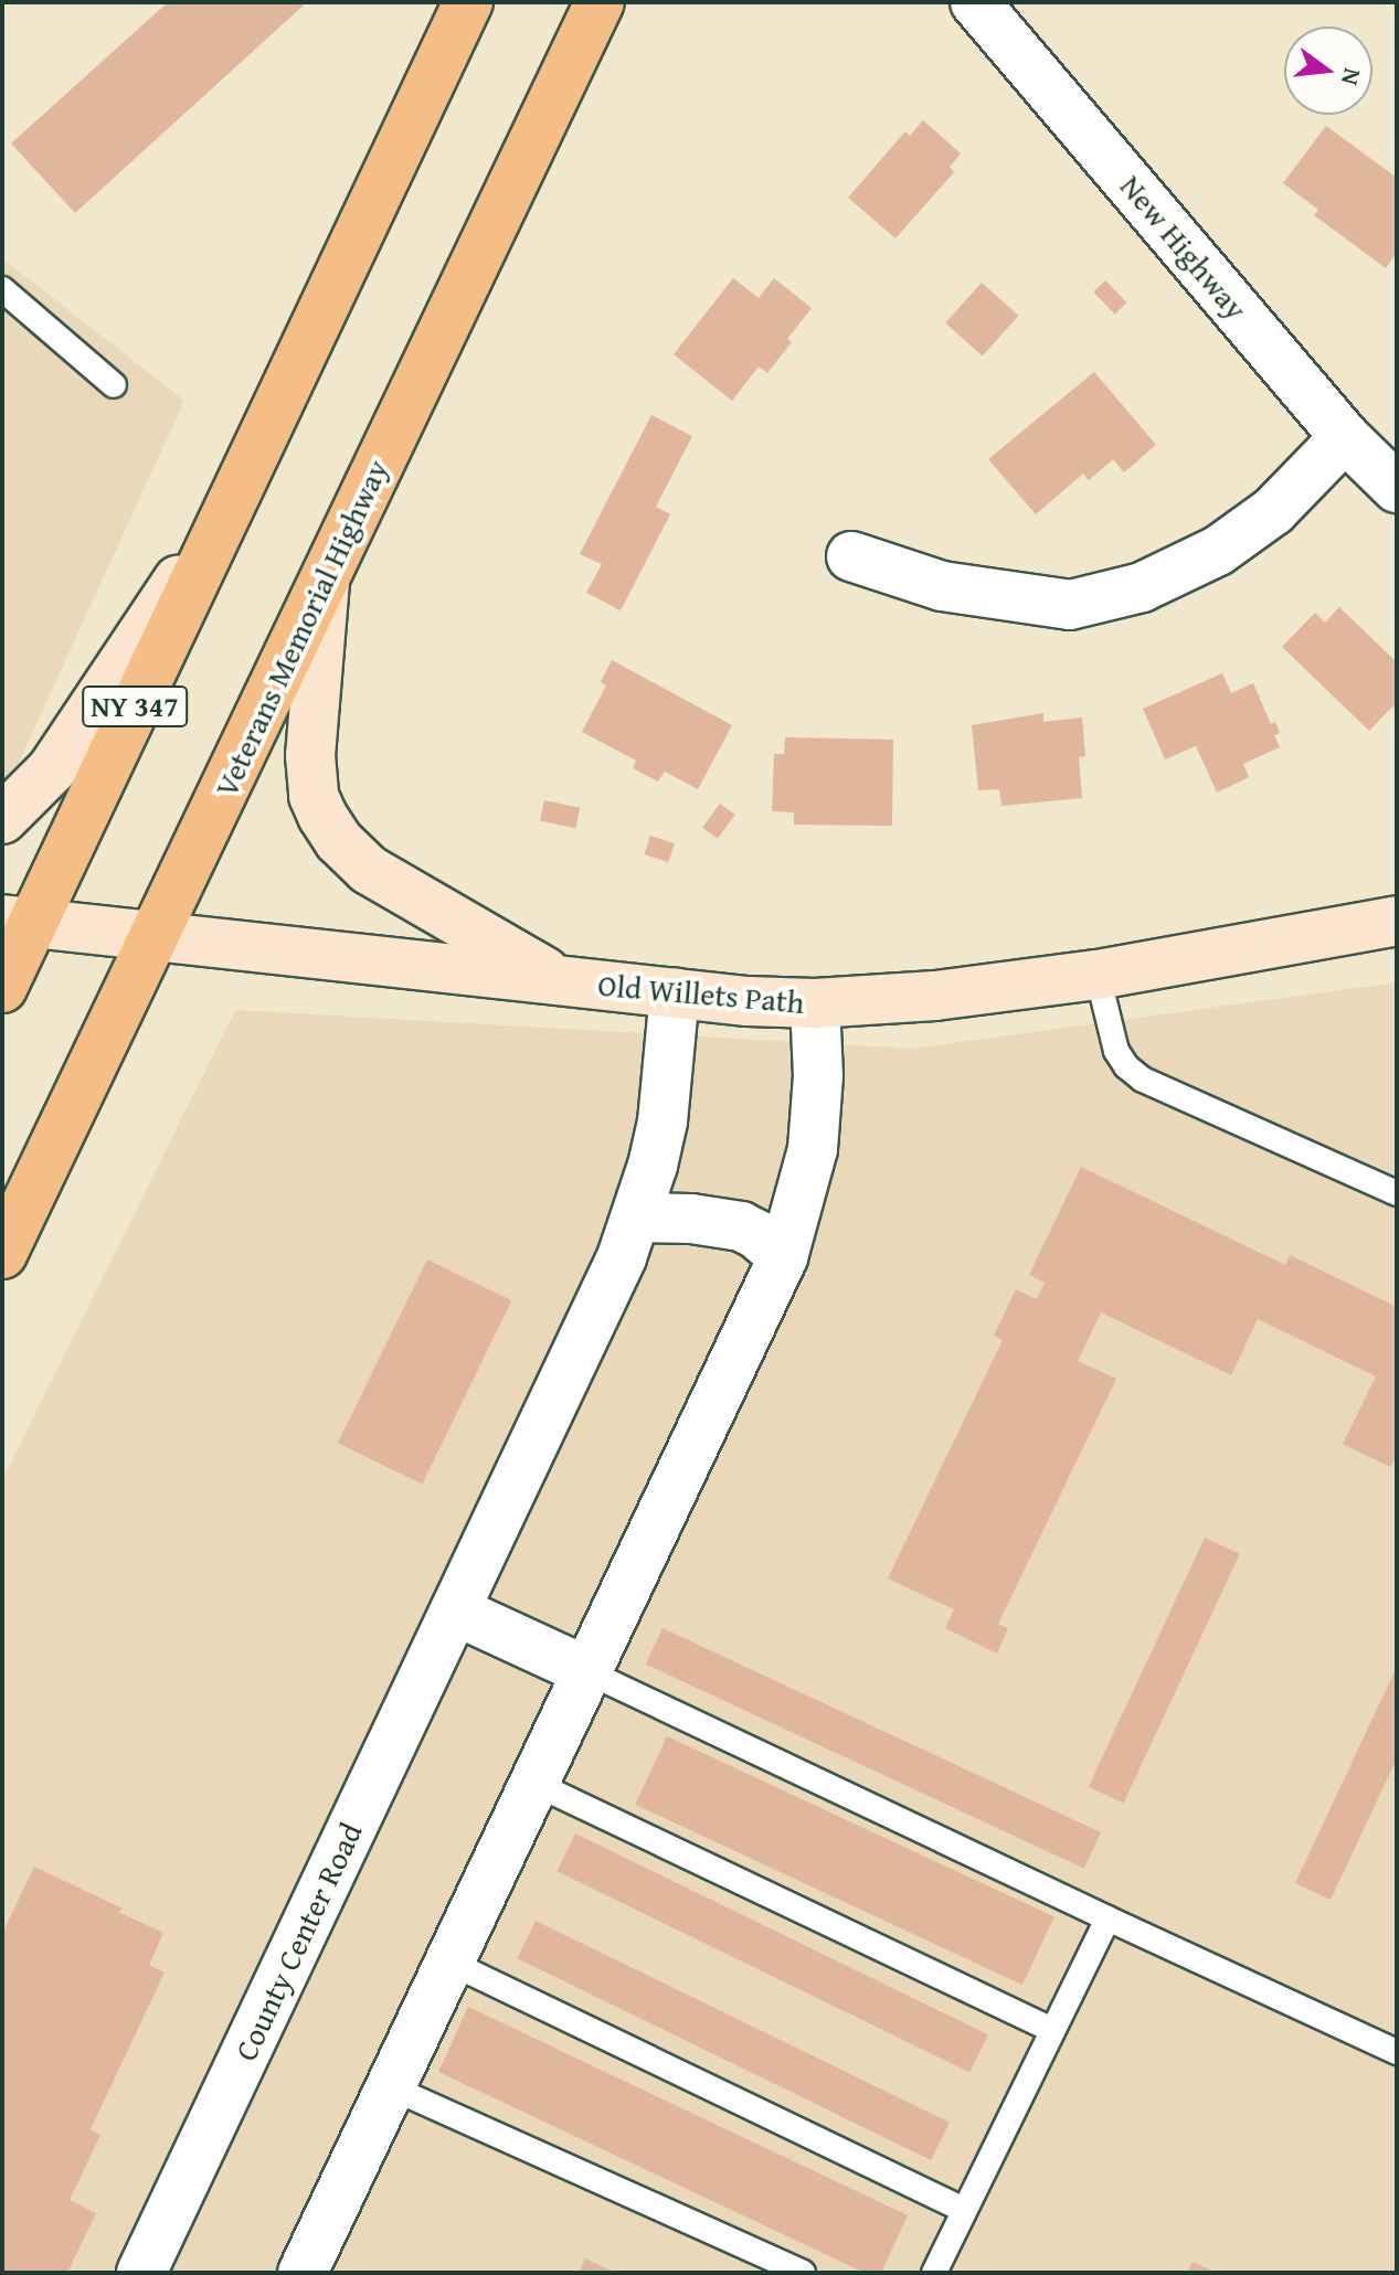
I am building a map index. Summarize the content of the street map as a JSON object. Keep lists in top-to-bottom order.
{
  "streets": {
    "highway": ["Veterans Memorial Highway", "NY 347"],
    "main road": ["Old Willets Path"],
    "street": ["New Highway", "County Center Road"]
  },
  "crossings": [
    ["Veterans Memorial Highway", "Old Willets Path"],
    ["NY 347", "Old Willets Path"],
    ["Old Willets Path", "County Center Road"]
  ],
  "north": "right"
}
